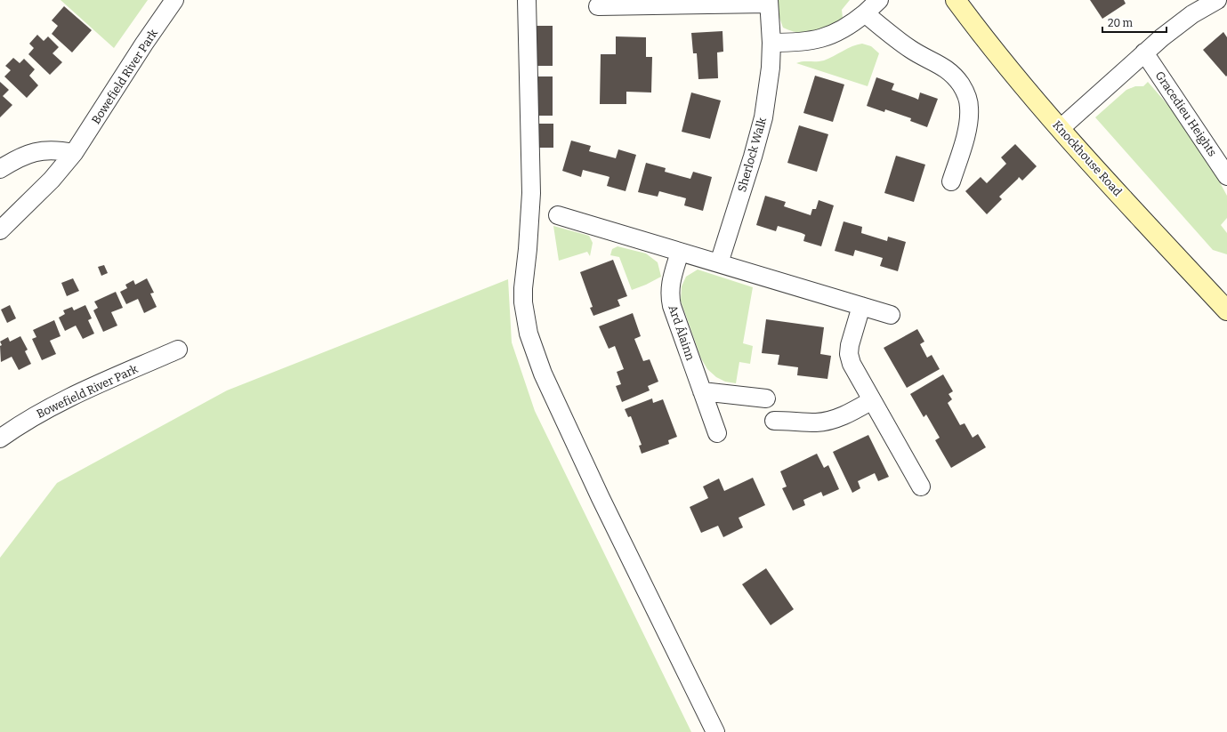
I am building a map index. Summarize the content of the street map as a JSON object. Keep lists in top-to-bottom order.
{
  "streets": {
    "street": [
      "Bowefield River Park",
      "Gracedieu Heights",
      "Sherlock Walk",
      "Knockhouse Road",
      "Ard Álainn"
    ]
  },
  "scale_bar": "20 m"
}
